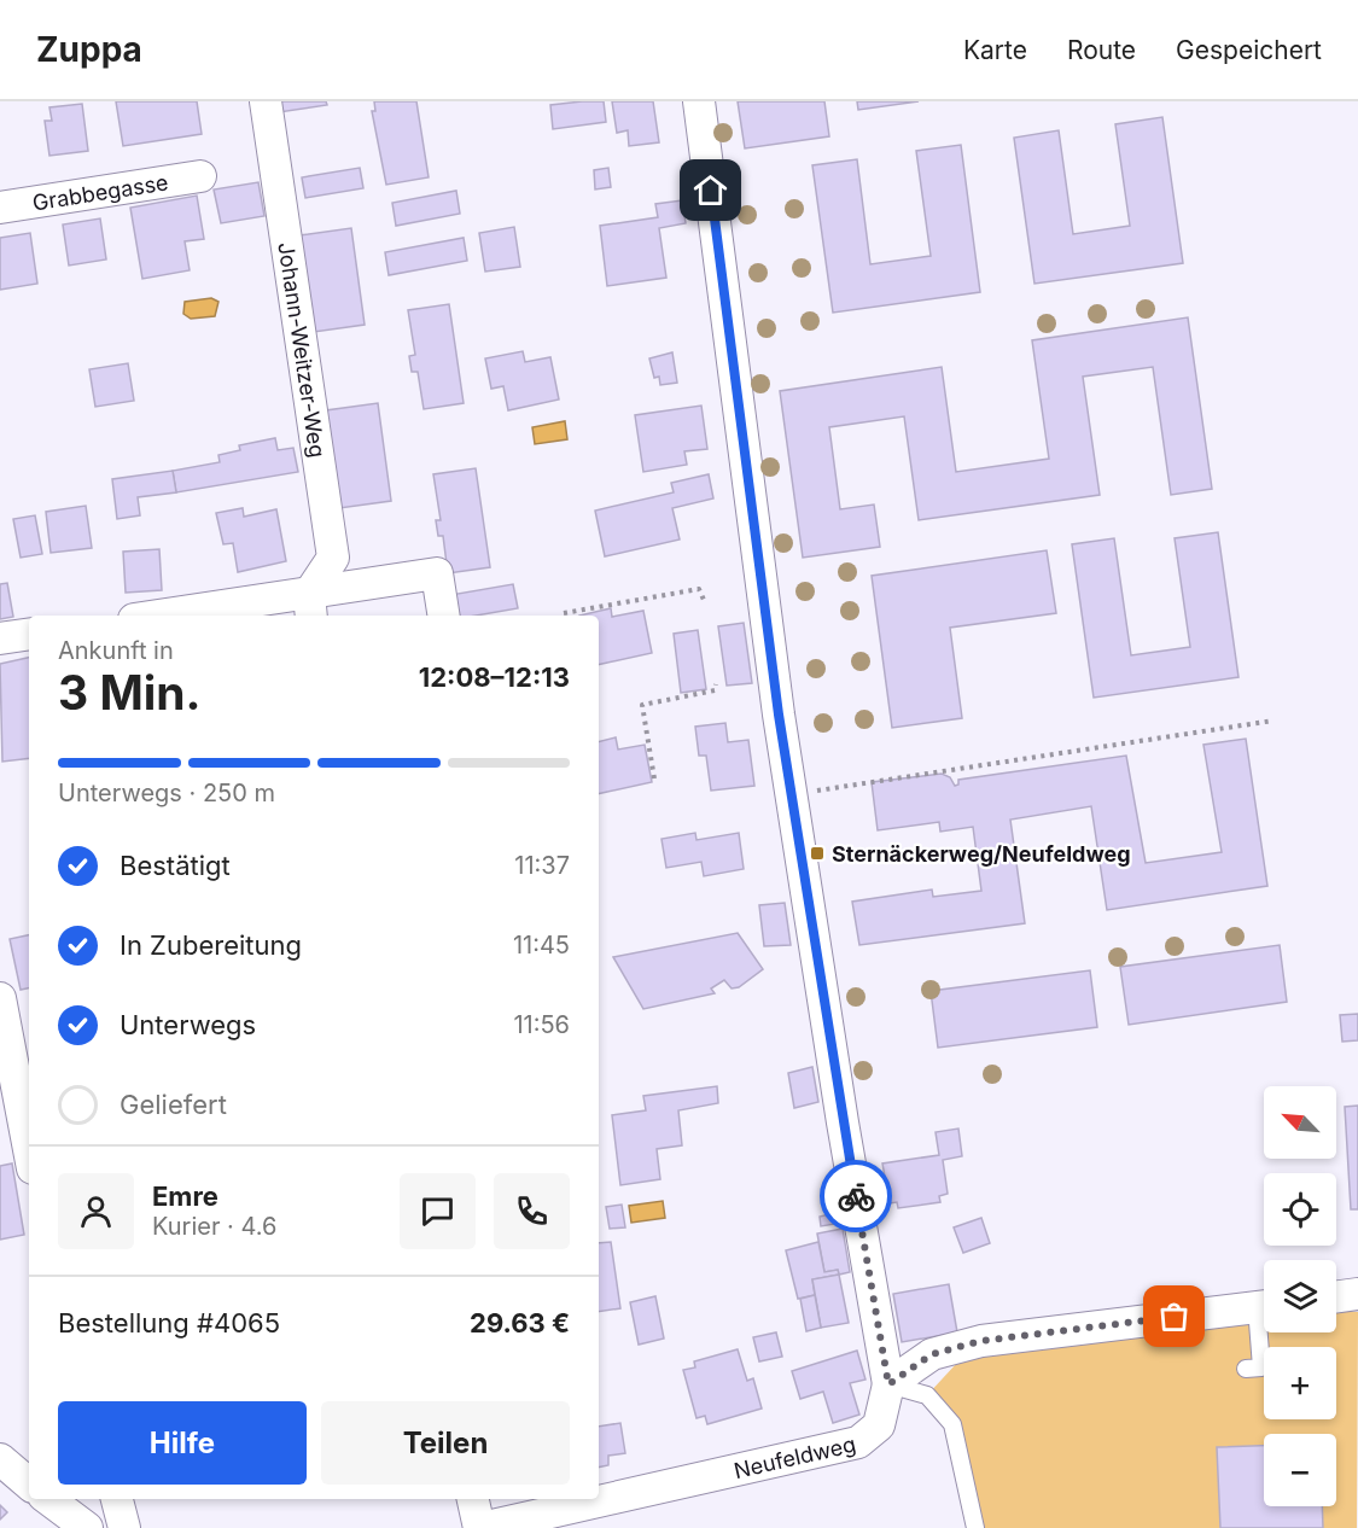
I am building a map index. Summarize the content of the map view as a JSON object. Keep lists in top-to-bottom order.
{
  "streets": {
    "street": ["Grabbegasse", "Johann-Weitzer-Weg", "Neufeldweg"]
  },
  "places": {
    "transit": ["Sternäckerweg/Neufeldweg"]
  },
  "north": "top left",
  "page": {
    "header": "Zuppa",
    "nav": ["Karte", "Route", "Gespeichert"],
    "heading": ["3 Min.", "Ankunft in", "12:08–12:13"],
    "panel": [
      "Emre",
      "Kurier · 4.6",
      "Bestellung #4065",
      "29.63 €"
    ],
    "bar": "Unterwegs · 250 m",
    "list": [
      ["Bestätigt", "11:37"],
      ["In Zubereitung", "11:45"],
      ["Unterwegs", "11:56"],
      "Geliefert"
    ],
    "map_buttons": ["+", "−"],
    "buttons": ["Hilfe", "Teilen"]
  }
}
